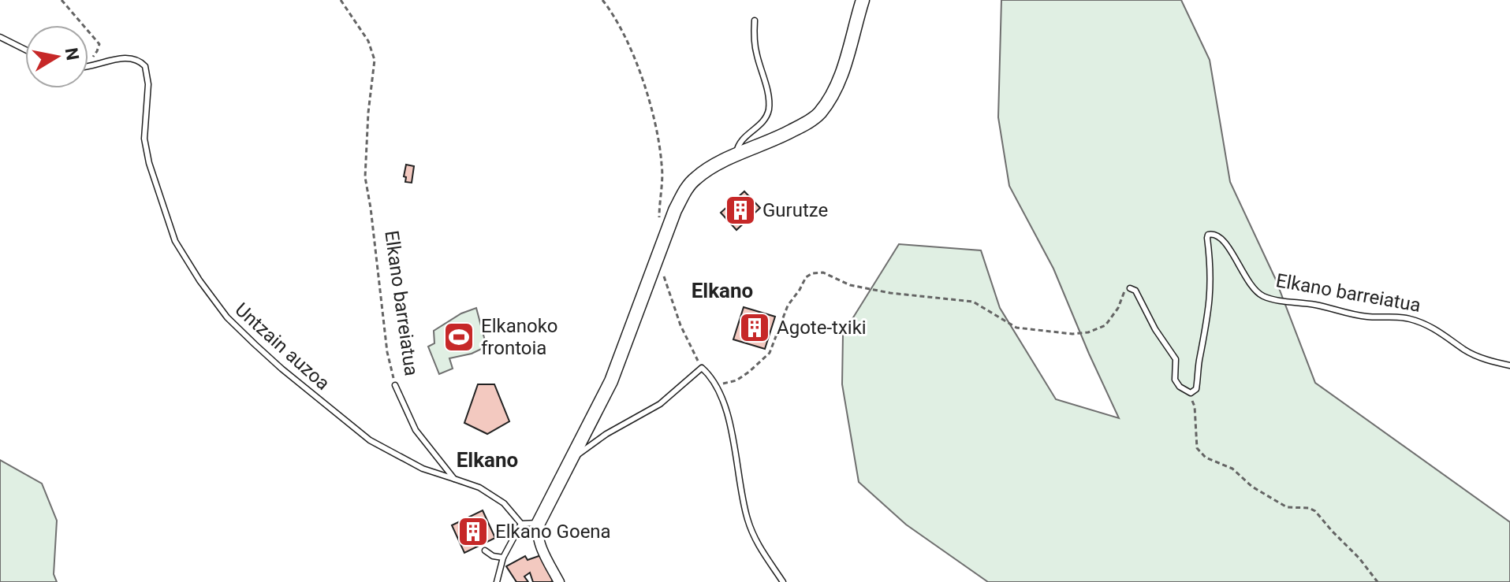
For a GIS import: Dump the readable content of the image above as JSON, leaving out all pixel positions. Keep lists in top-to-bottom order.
{
  "streets": {
    "lane": ["Elkano barreiatua", "Untzain auzoa"]
  },
  "crossings": [
    ["Elkano barreiatua", "Untzain auzoa"]
  ],
  "districts": ["Elkano", "Elkano"],
  "places": {
    "building": ["Gurutze", "Agote-txiki", "Elkano Goena"],
    "sports": ["Elkanoko frontoia"]
  },
  "north": "right"
}
